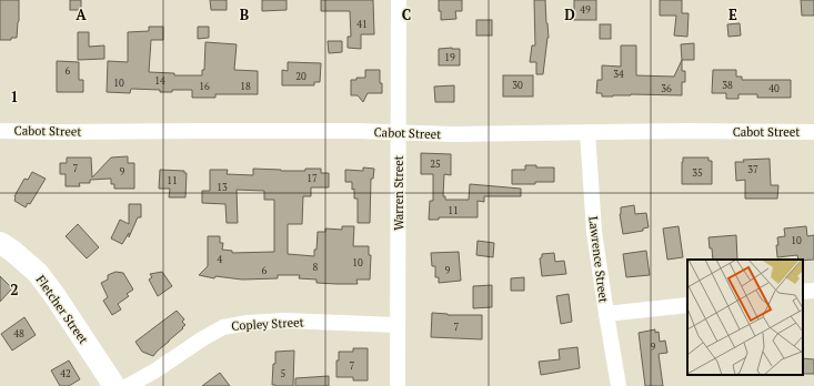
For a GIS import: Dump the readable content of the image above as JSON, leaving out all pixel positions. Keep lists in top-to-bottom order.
{
  "streets": {
    "street": [
      "Cabot Street",
      "Warren Street",
      "Lawrence Street",
      "Fletcher Street",
      "Copley Street"
    ]
  },
  "crossings": [
    ["Cabot Street", "Warren Street"],
    ["Cabot Street", "Lawrence Street"],
    ["Warren Street", "Copley Street"]
  ],
  "house_numbers": [
    "49",
    "41",
    "19",
    "6",
    "34",
    "20",
    "14",
    "10",
    "30",
    "38",
    "16",
    "18",
    "36",
    "40",
    "25",
    "7",
    "37",
    "9",
    "35",
    "17",
    "11",
    "13",
    "11",
    "10",
    "4",
    "10",
    "8",
    "6",
    "9",
    "7",
    "48",
    "9",
    "7",
    "42",
    "5"
  ],
  "grid": {
    "columns": [
      "A",
      "B",
      "C",
      "D",
      "E"
    ],
    "rows": ["1", "2"]
  }
}
